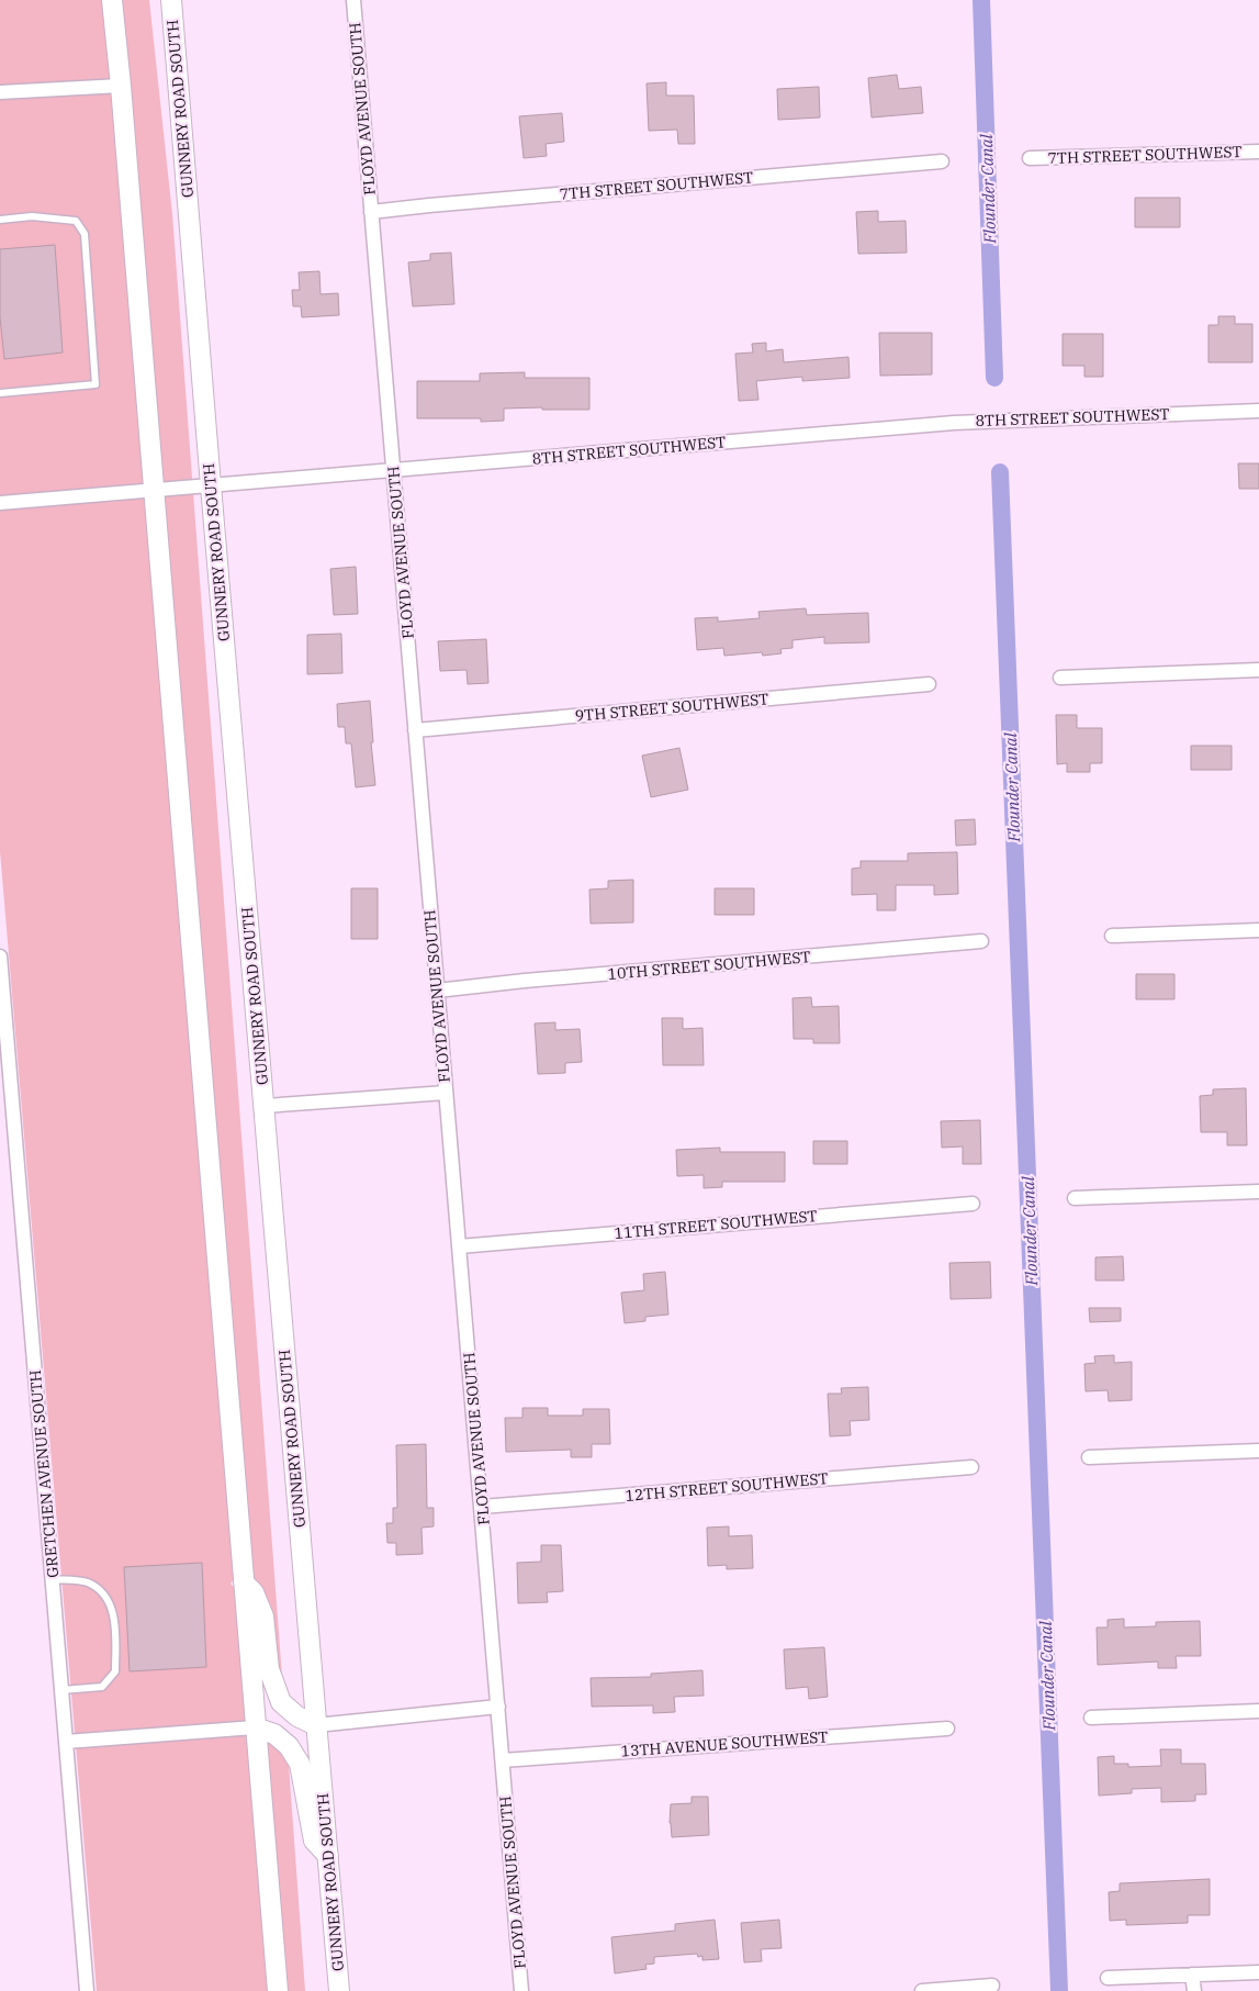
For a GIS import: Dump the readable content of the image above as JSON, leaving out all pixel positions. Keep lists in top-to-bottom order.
{
  "streets": {
    "main road": ["GUNNERY ROAD SOUTH"],
    "street": [
      "FLOYD AVENUE SOUTH",
      "7TH STREET SOUTHWEST",
      "8TH STREET SOUTHWEST",
      "9TH STREET SOUTHWEST",
      "10TH STREET SOUTHWEST",
      "11TH STREET SOUTHWEST",
      "GRETCHEN AVENUE SOUTH",
      "12TH STREET SOUTHWEST",
      "13TH AVENUE SOUTHWEST"
    ]
  },
  "crossings": [
    ["GUNNERY ROAD SOUTH", "8TH STREET SOUTHWEST"],
    ["FLOYD AVENUE SOUTH", "7TH STREET SOUTHWEST"],
    ["FLOYD AVENUE SOUTH", "8TH STREET SOUTHWEST"],
    ["FLOYD AVENUE SOUTH", "9TH STREET SOUTHWEST"],
    ["FLOYD AVENUE SOUTH", "10TH STREET SOUTHWEST"],
    ["FLOYD AVENUE SOUTH", "11TH STREET SOUTHWEST"],
    ["FLOYD AVENUE SOUTH", "12TH STREET SOUTHWEST"],
    ["FLOYD AVENUE SOUTH", "13TH AVENUE SOUTHWEST"]
  ],
  "water": ["Flounder Canal"]
}
